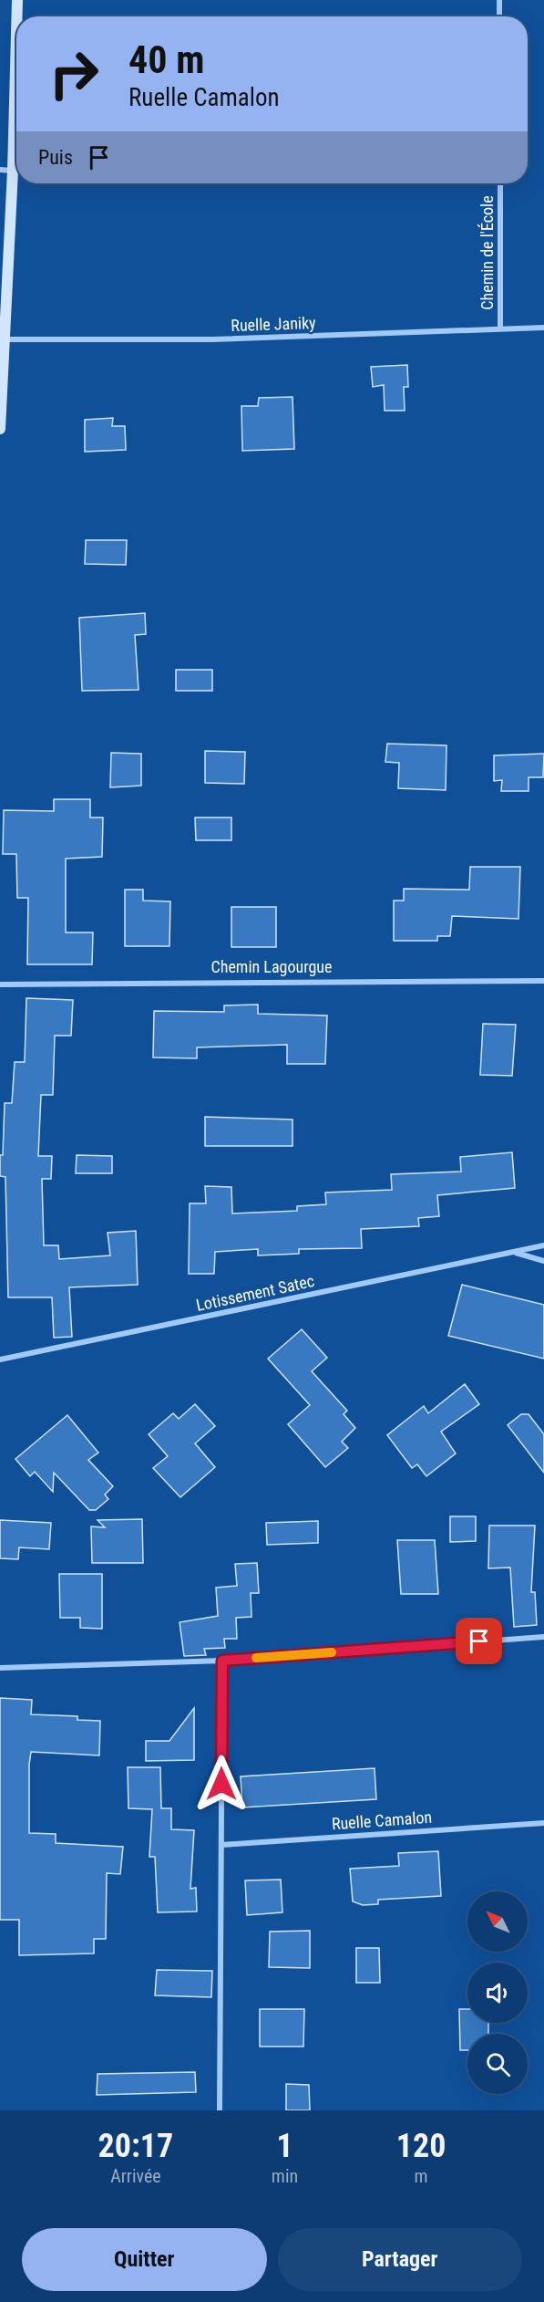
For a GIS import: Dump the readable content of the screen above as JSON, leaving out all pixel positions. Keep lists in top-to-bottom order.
{
  "streets": {
    "street": [
      "Chemin de l'École",
      "Ruelle Janiky",
      "Chemin Lagourgue",
      "Lotissement Satec",
      "Ruelle Camalon"
    ]
  },
  "crossings": [
    ["Chemin de l'École", "Ruelle Janiky"]
  ],
  "north": "top left",
  "page": {
    "turn": ["40 m", "Ruelle Camalon"],
    "then": "Puis",
    "eta": [
      "20:17",
      "Arrivée",
      "1",
      "min",
      "120",
      "m"
    ],
    "buttons": ["Quitter", "Partager"]
  }
}
